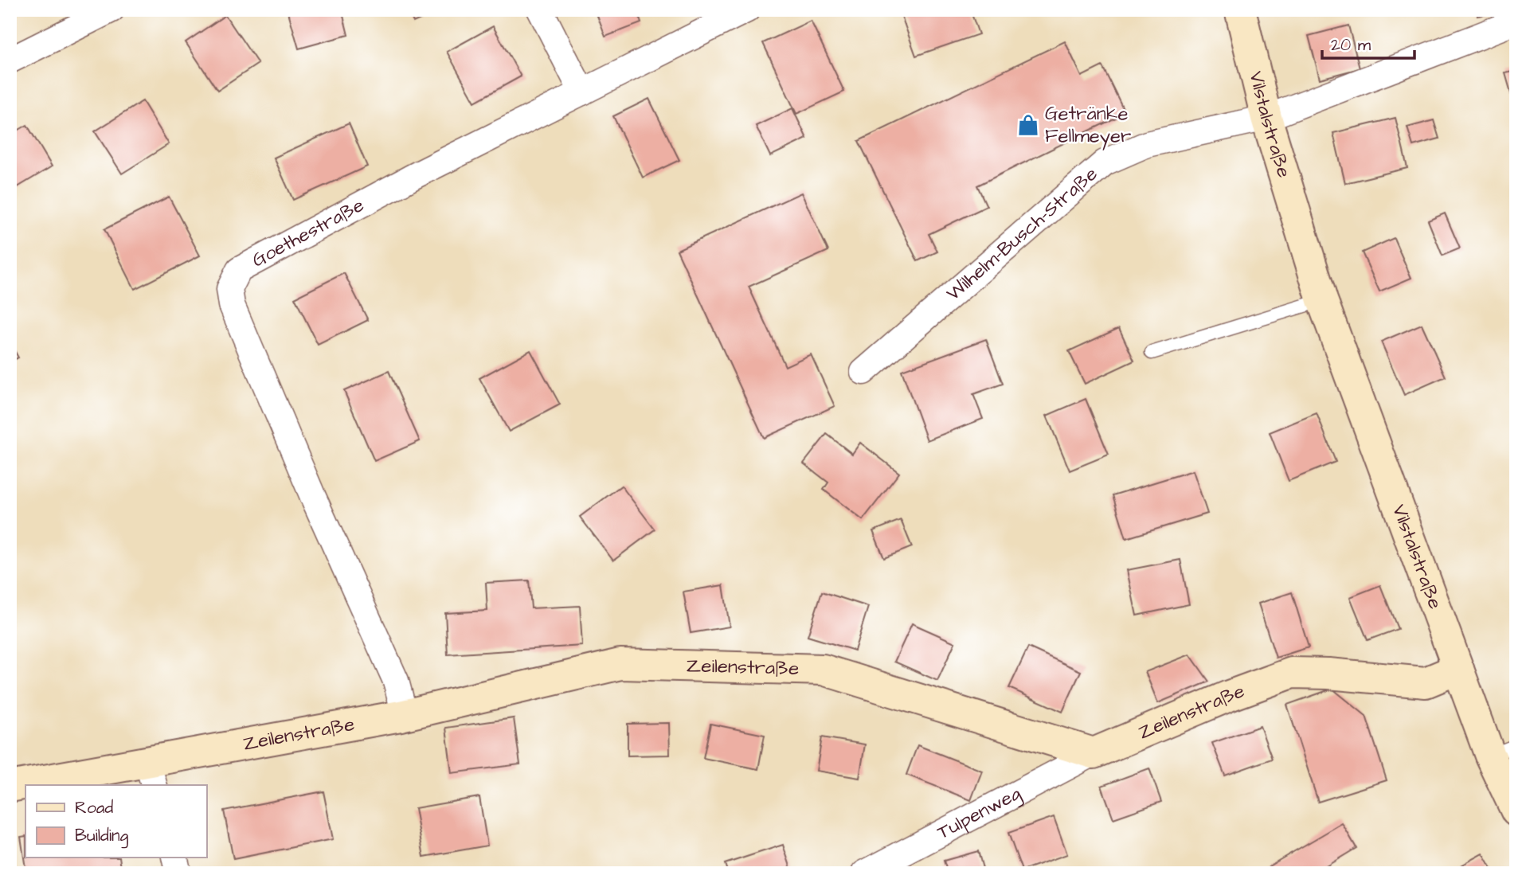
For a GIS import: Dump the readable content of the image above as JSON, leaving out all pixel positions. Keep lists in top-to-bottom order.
{
  "streets": {
    "street": [
      "Vilstalstraße",
      "Goethestraße",
      "Wilhelm-Busch-Straße",
      "Zeilenstraße",
      "Tulpenweg"
    ]
  },
  "crossings": [
    ["Vilstalstraße", "Wilhelm-Busch-Straße"],
    ["Vilstalstraße", "Zeilenstraße"],
    ["Goethestraße", "Zeilenstraße"],
    ["Zeilenstraße", "Tulpenweg"]
  ],
  "places": {
    "shop": ["Getränke Fellmeyer"]
  },
  "legend": ["Road", "Building"],
  "scale_bar": "20 m"
}
